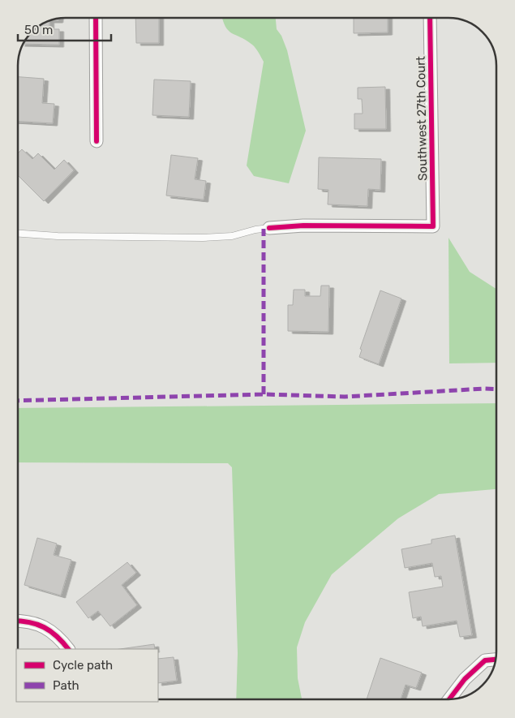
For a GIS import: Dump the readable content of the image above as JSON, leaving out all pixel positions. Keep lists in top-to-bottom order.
{
  "streets": {
    "street": ["Southwest 27th Court"]
  },
  "legend": ["Cycle path", "Path"],
  "scale_bar": "50 m"
}
